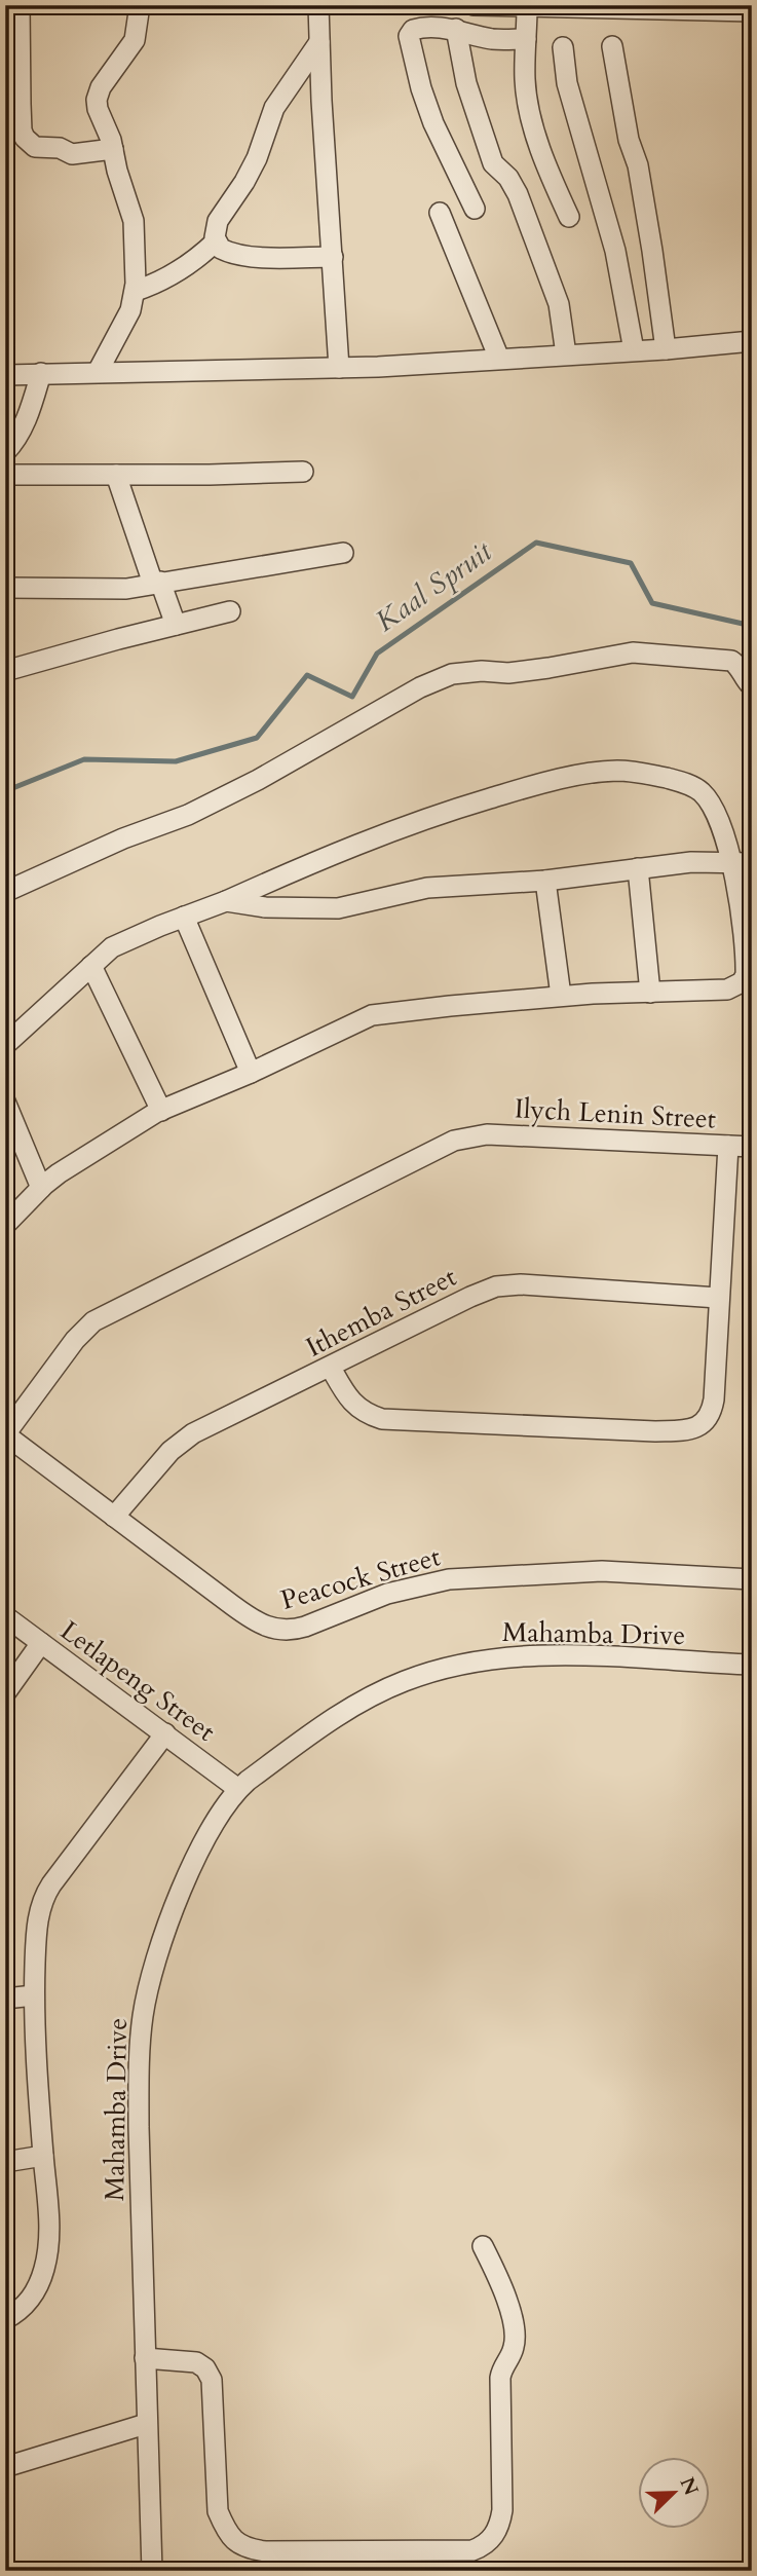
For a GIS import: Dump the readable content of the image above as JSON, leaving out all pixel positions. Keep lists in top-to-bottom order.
{
  "streets": {
    "street": [
      "Ilych Lenin Street",
      "Ithemba Street",
      "Peacock Street",
      "Mahamba Drive",
      "Letlapeng Street"
    ]
  },
  "crossings": [
    ["Ilych Lenin Street", "Ithemba Street"],
    ["Ilych Lenin Street", "Peacock Street"],
    ["Ithemba Street", "Peacock Street"],
    ["Mahamba Drive", "Letlapeng Street"]
  ],
  "water": ["Kaal Spruit"],
  "north": "top right"
}
